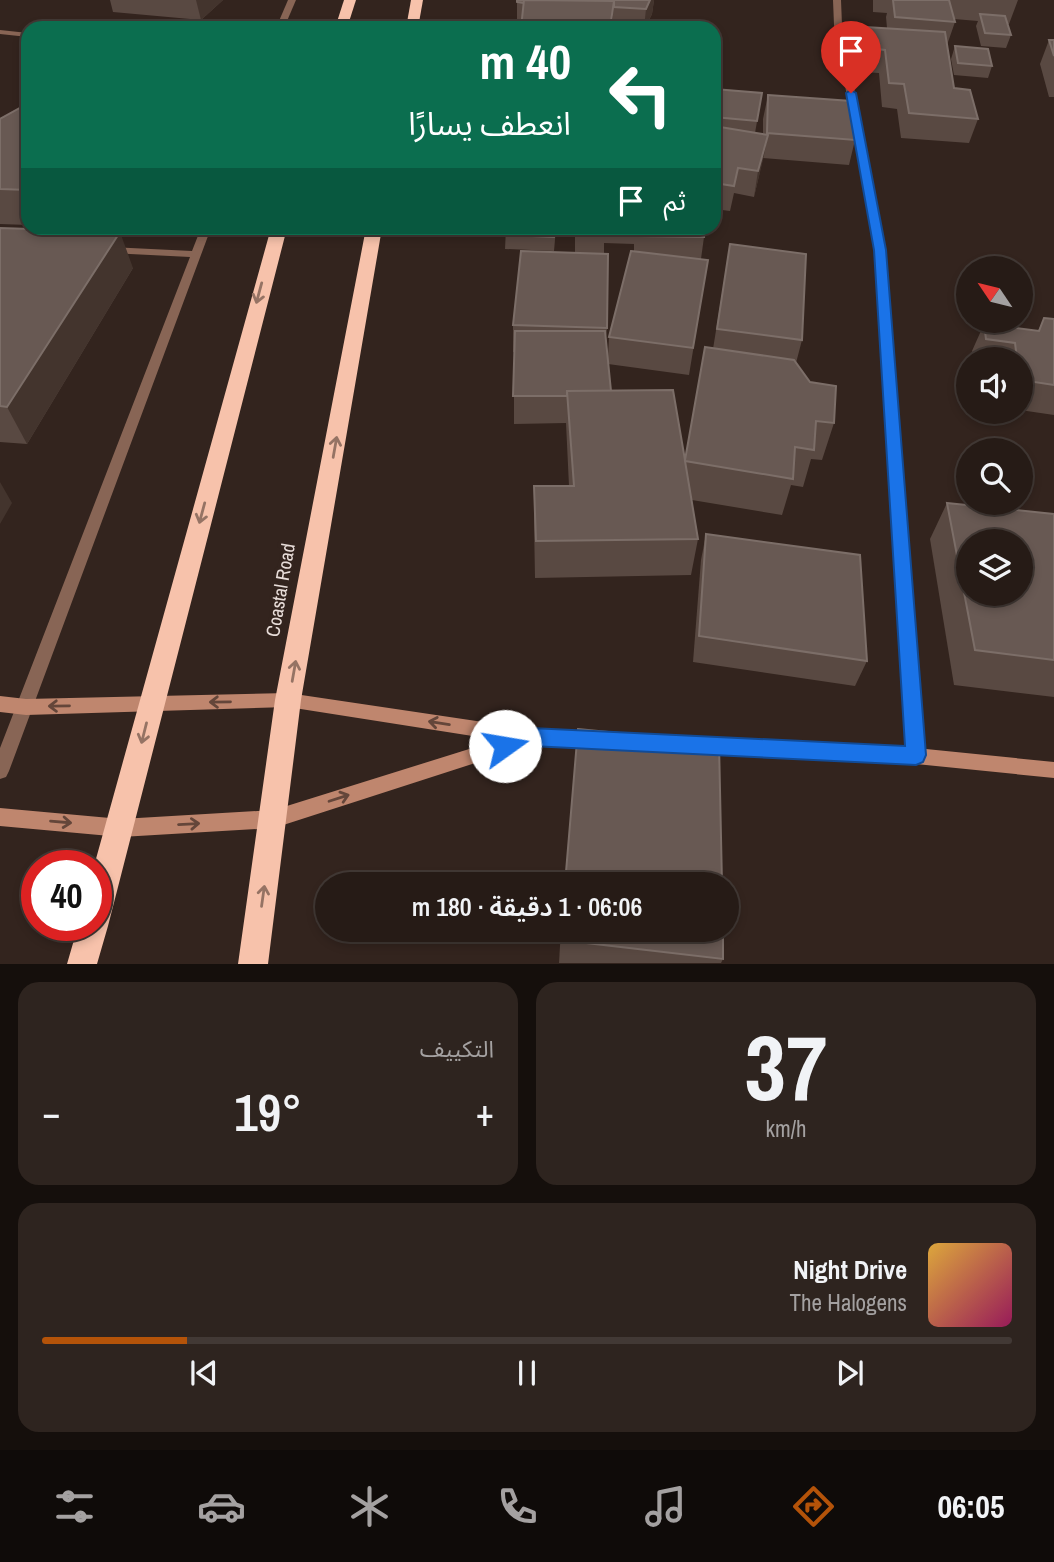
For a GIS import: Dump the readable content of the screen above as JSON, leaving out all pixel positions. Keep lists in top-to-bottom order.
{
  "streets": {
    "highway": ["Coastal Road"]
  },
  "north": "top left",
  "page": {
    "turn": ["40 m", "انعطف يسارًا"],
    "then": "ثم",
    "limit": "40",
    "trip": "06:06 · 1 دقيقة · 180 m",
    "tile": [
      ["37", "km/h"],
      "التكييف"
    ],
    "heat": ["−", "19°", "+"],
    "song": ["Night Drive", "The Halogens"],
    "tabs": "06:05"
  }
}
